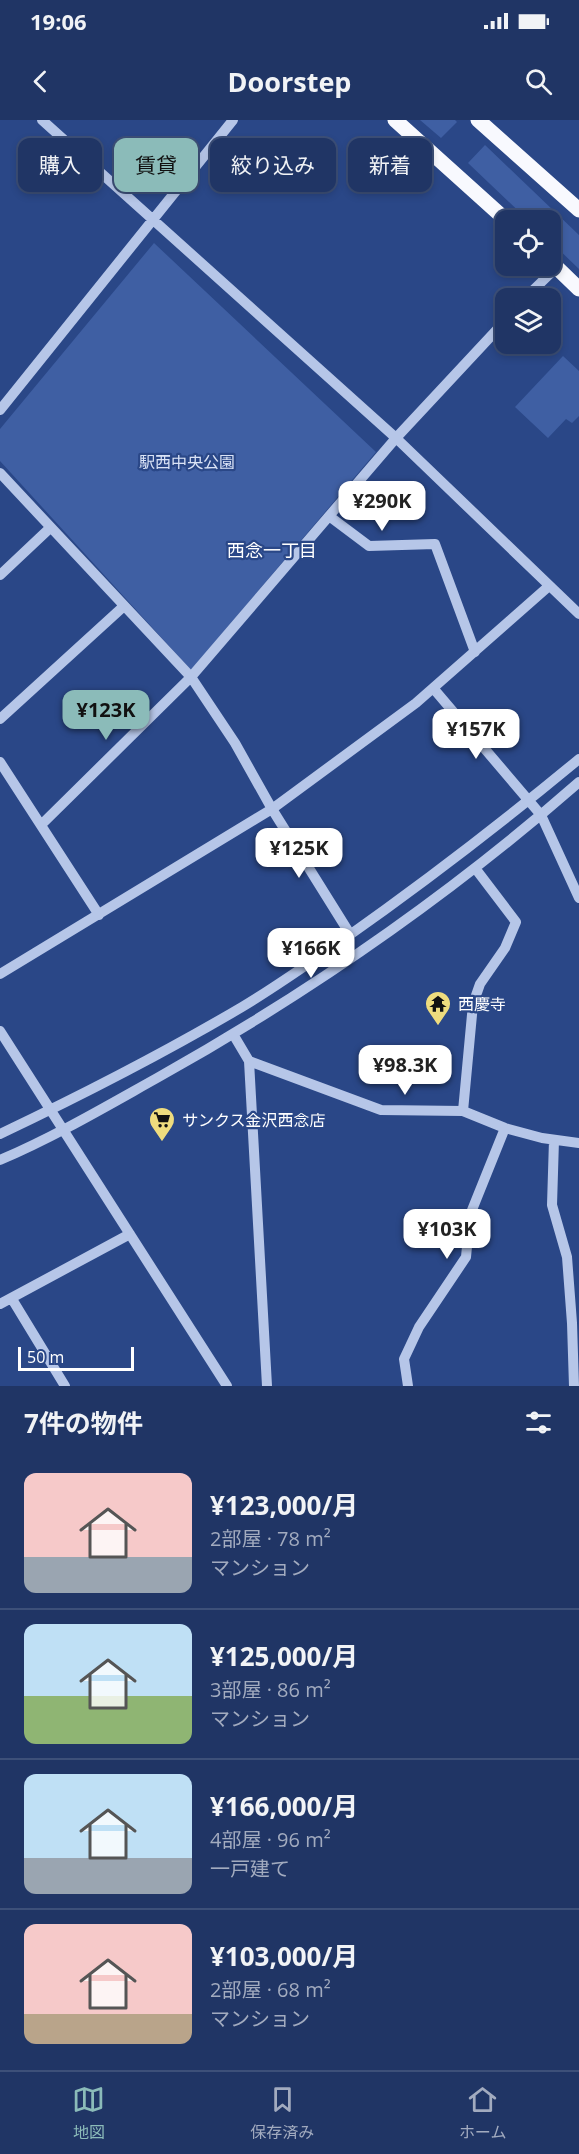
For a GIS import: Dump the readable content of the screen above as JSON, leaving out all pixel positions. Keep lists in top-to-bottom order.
{
  "districts": ["西念一丁目"],
  "parks": ["駅西中央公園"],
  "places": {
    "temple": ["西慶寺"],
    "supermarket": ["サンクス金沢西念店"]
  },
  "scale_bar": "50 m",
  "page": {
    "status": "19:06",
    "header": "Doorstep",
    "chip": [
      "購入",
      "賃貸",
      "絞り込み",
      "新着"
    ],
    "price": [
      "¥290K",
      "¥123K",
      "¥157K",
      "¥125K",
      "¥166K",
      "¥98.3K",
      "¥103K"
    ],
    "scale": "50 m",
    "heading": "7件の物件",
    "list": [
      {
        "name": "¥123,000/月",
        "note": "2部屋 · 78 m² · マンション"
      },
      {
        "name": "¥125,000/月",
        "note": "3部屋 · 86 m² · マンション"
      },
      {
        "name": "¥166,000/月",
        "note": "4部屋 · 96 m² · 一戸建て"
      },
      {
        "name": "¥103,000/月",
        "note": "2部屋 · 68 m² · マンション"
      }
    ],
    "tabs": ["地図", "保存済み", "ホーム"]
  }
}
